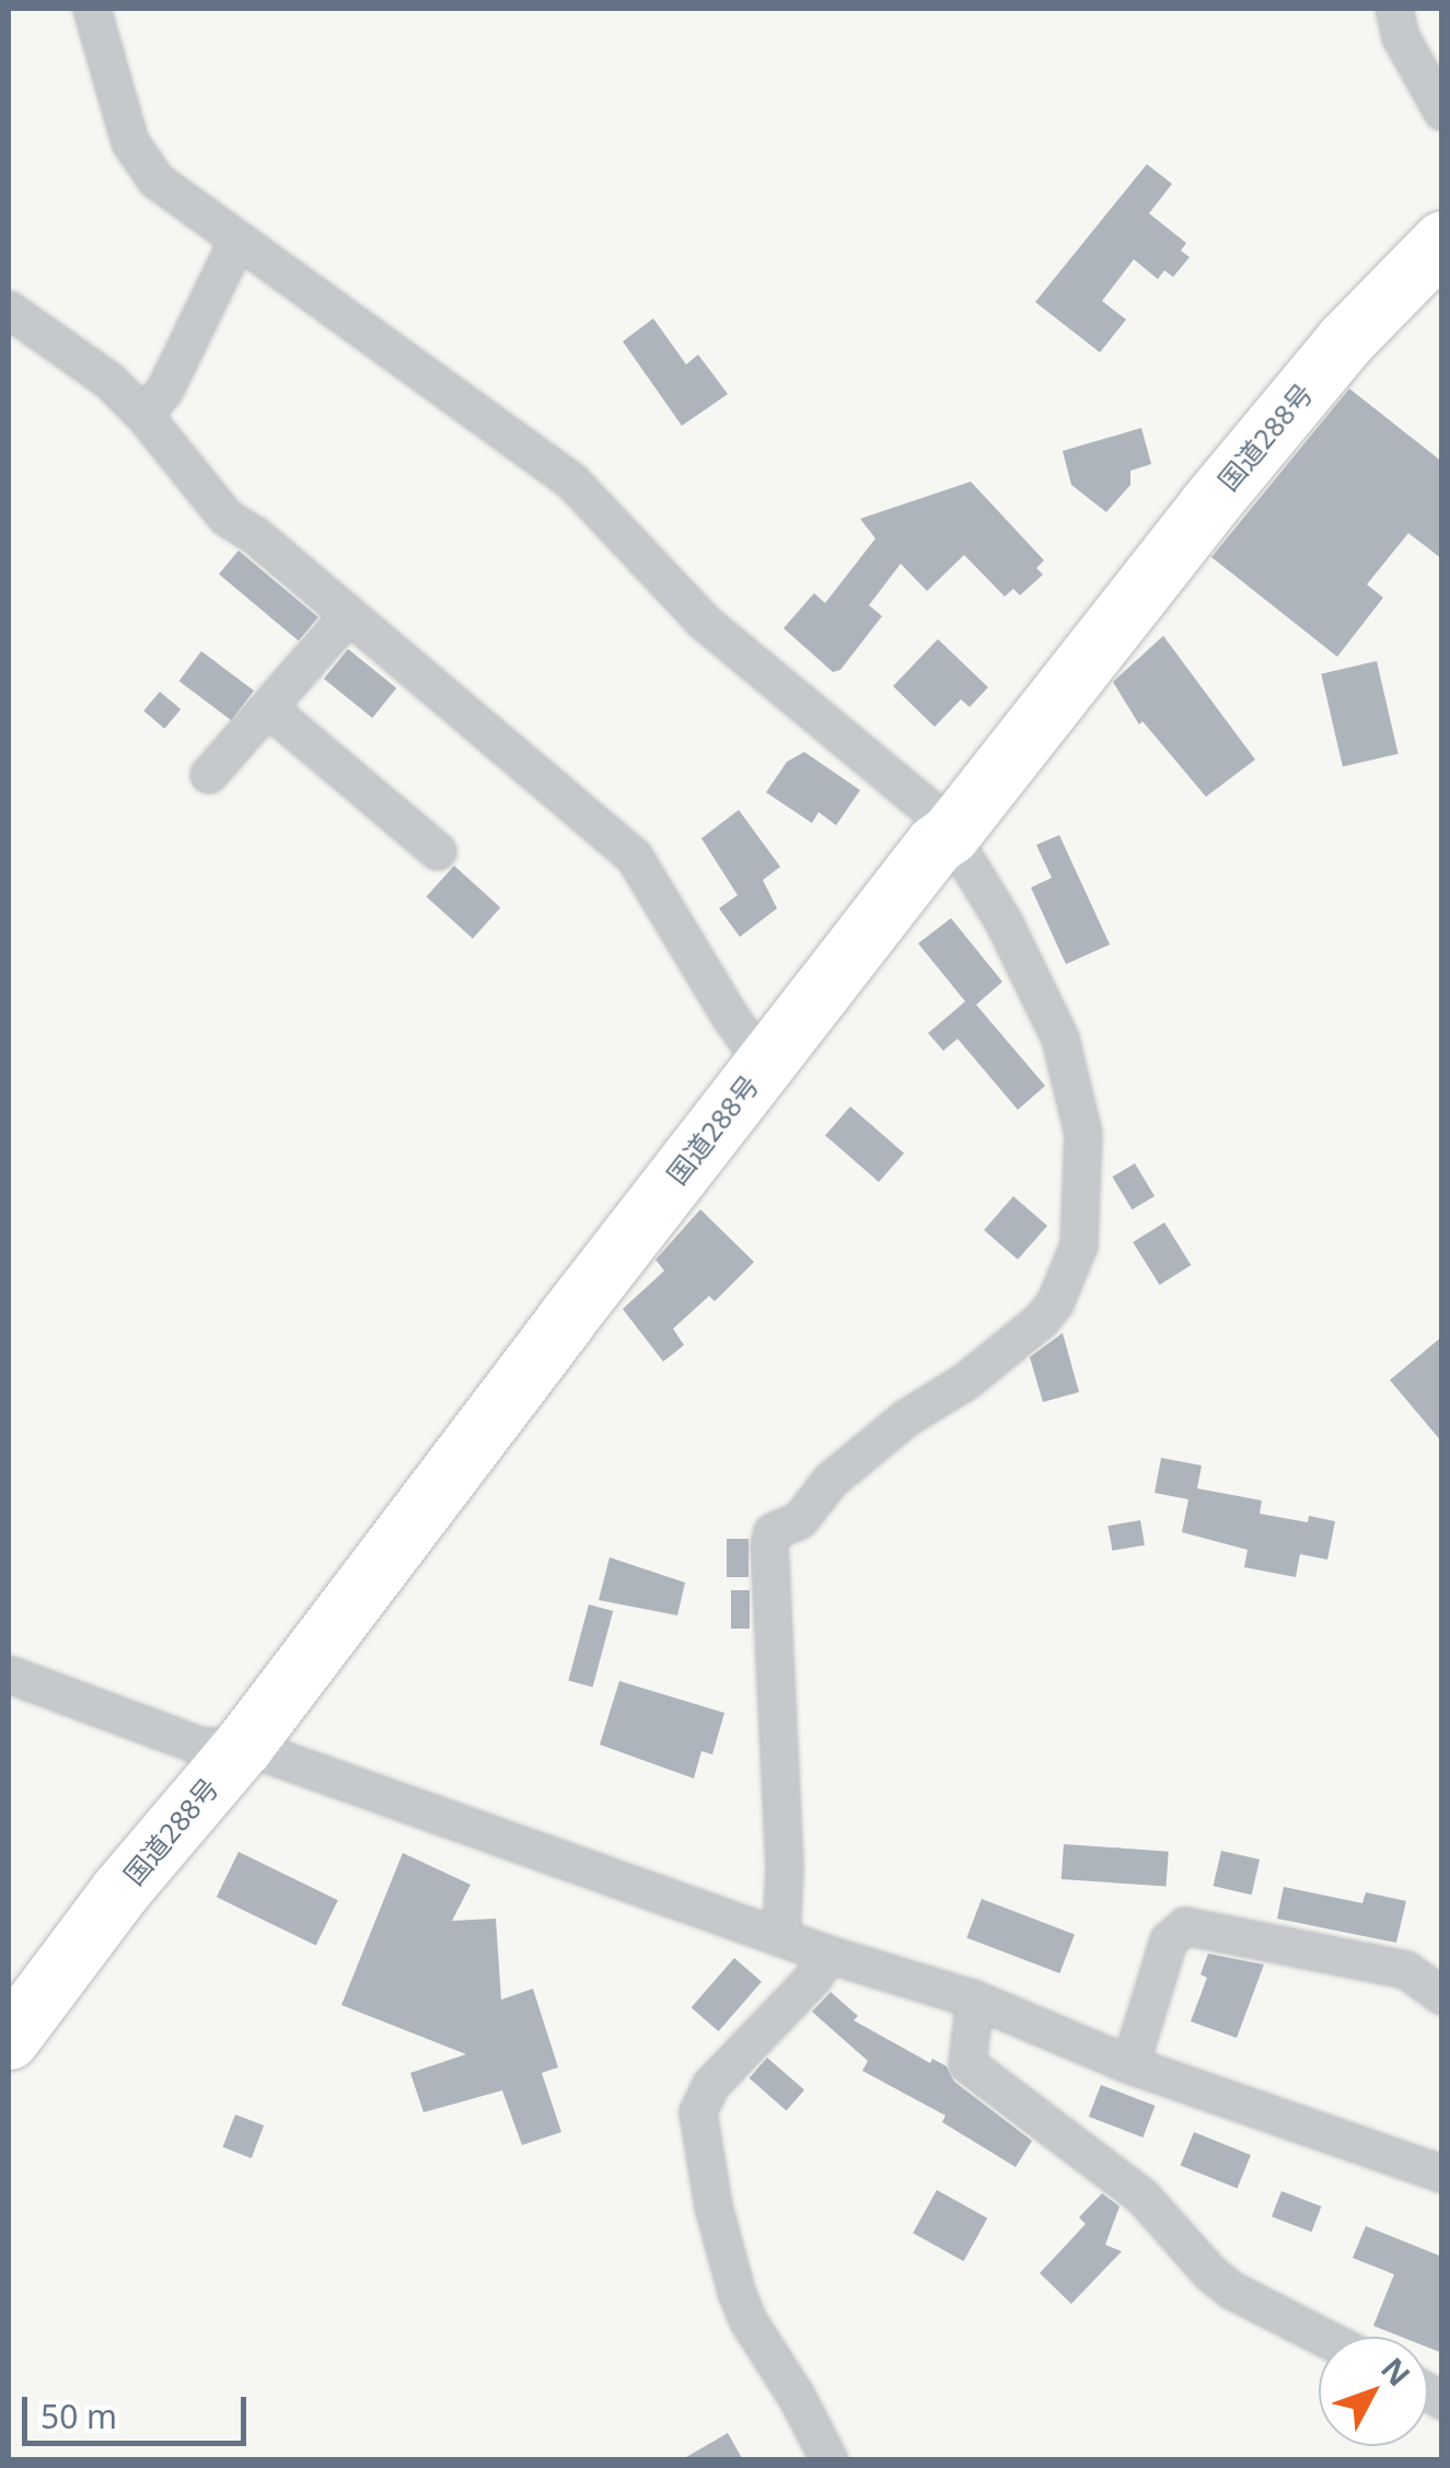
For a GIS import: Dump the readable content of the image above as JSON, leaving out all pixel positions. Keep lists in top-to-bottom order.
{
  "streets": {
    "highway": ["国道288号"]
  },
  "scale_bar": "50 m",
  "north": "top right"
}
